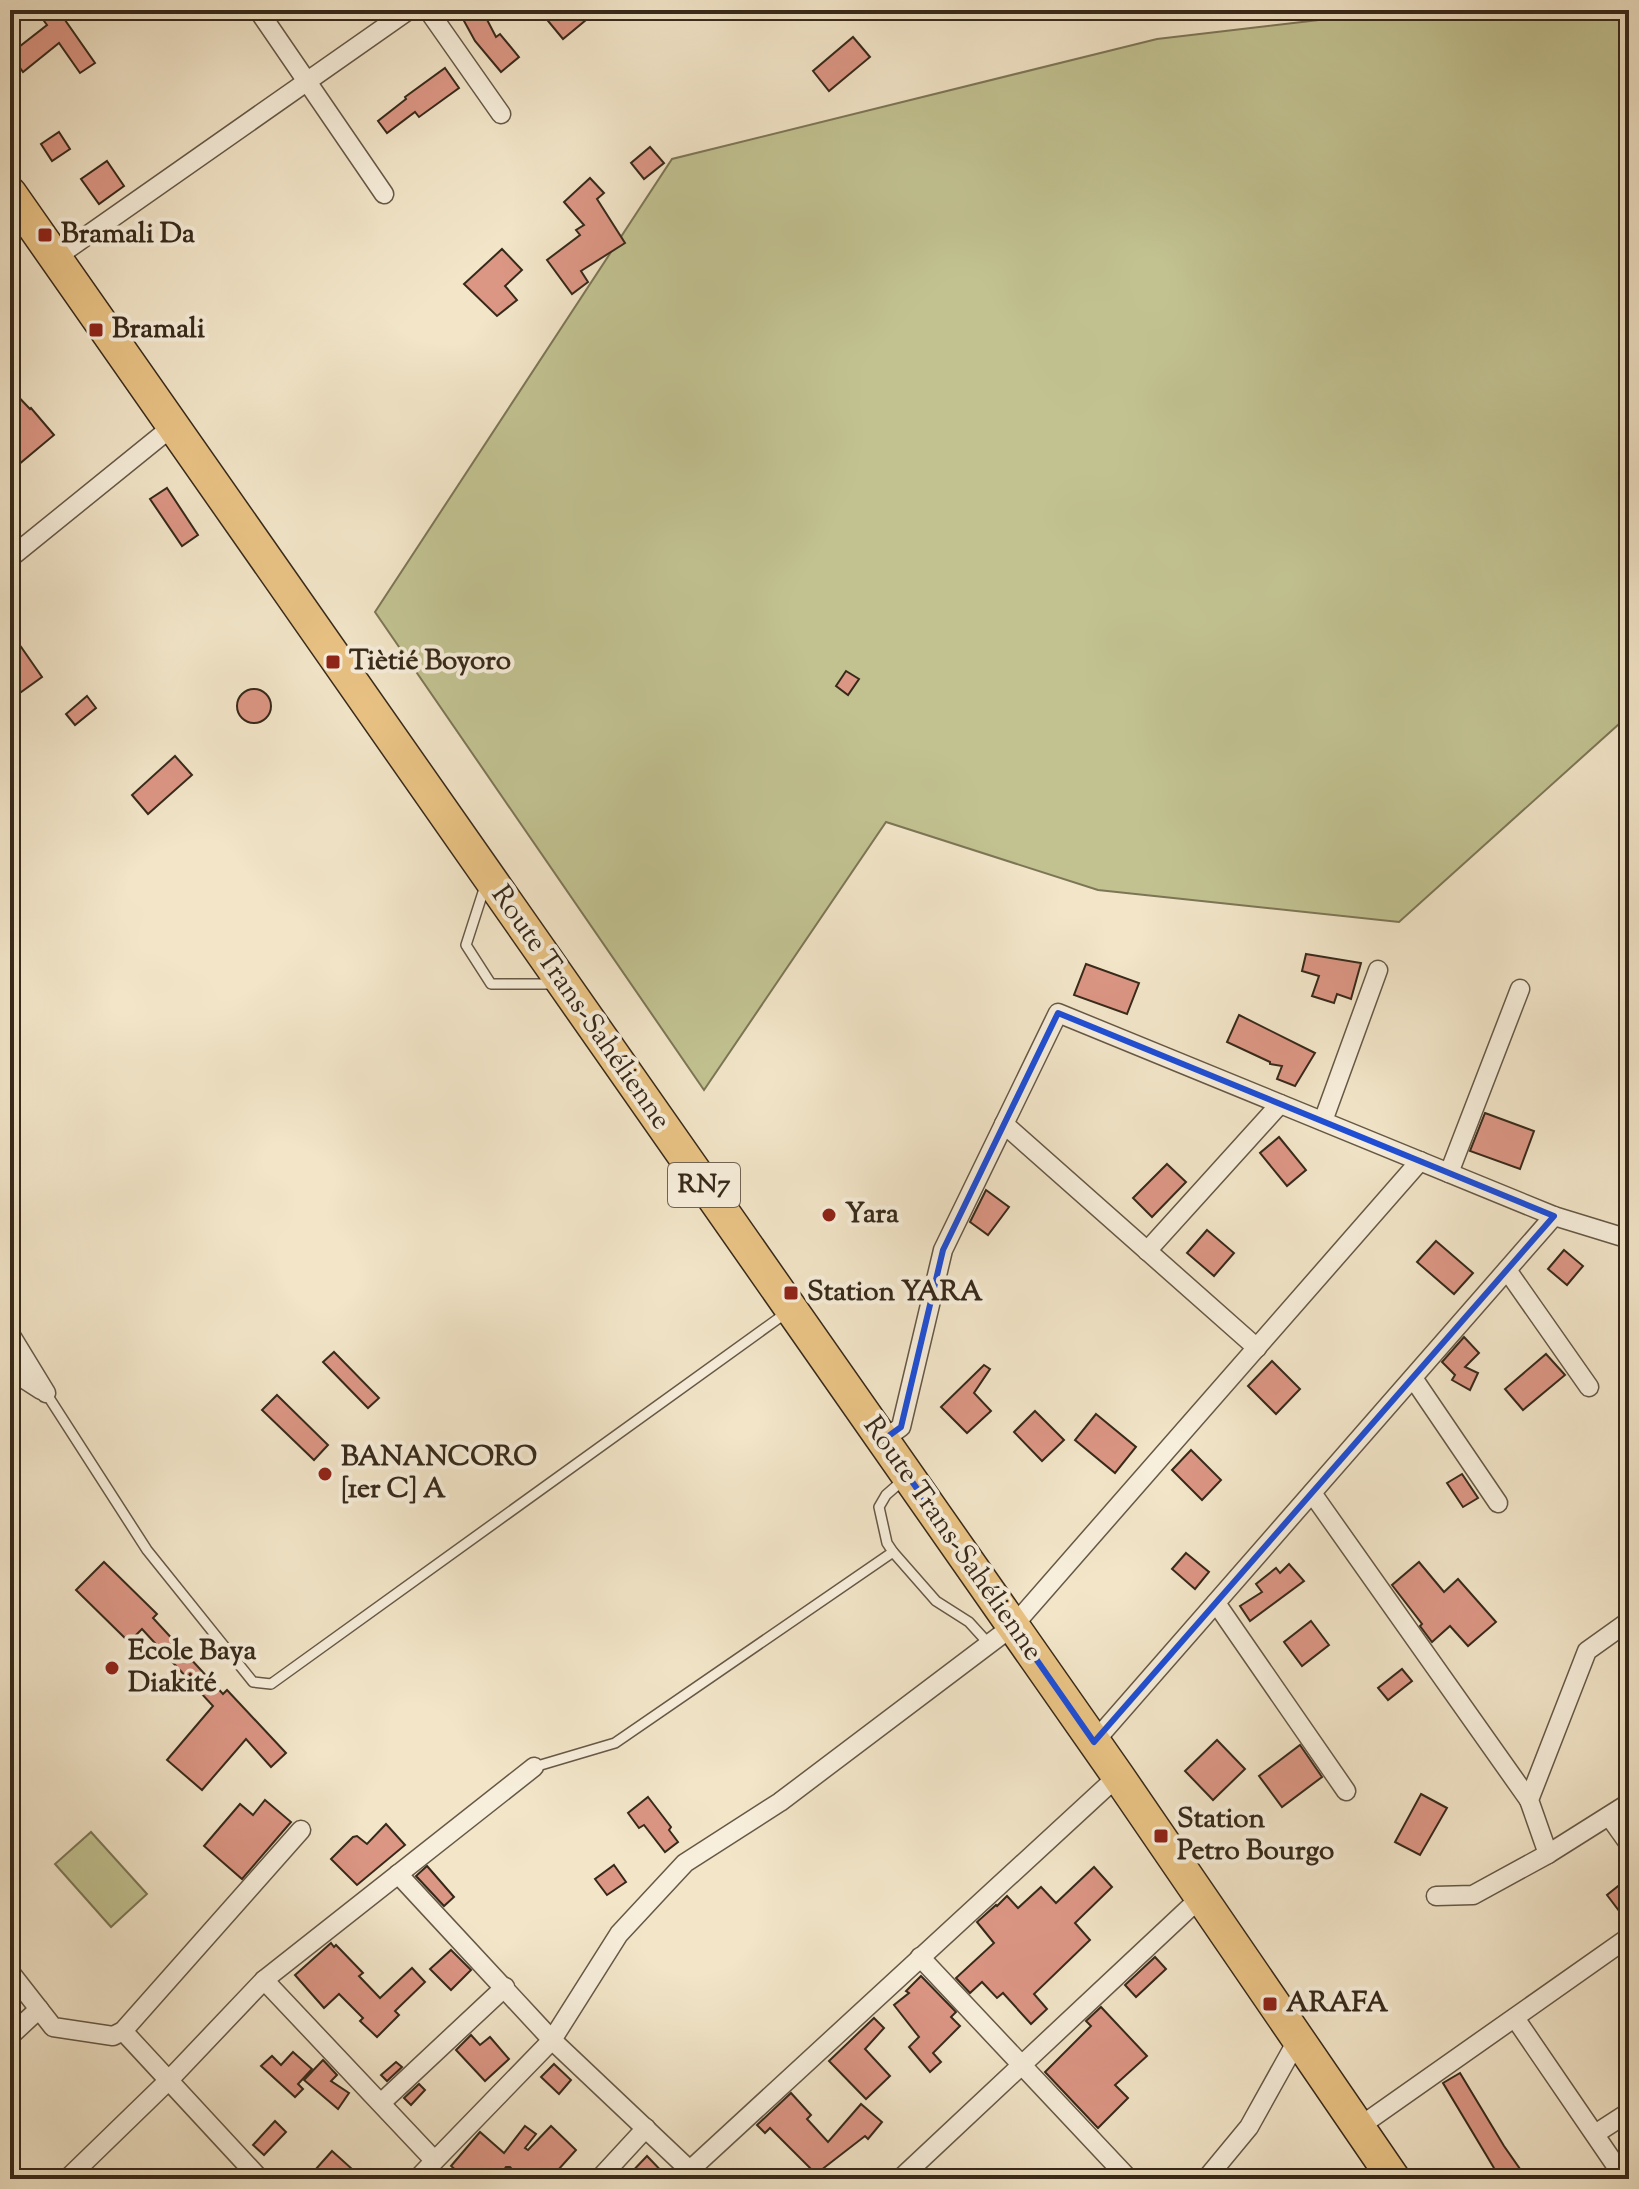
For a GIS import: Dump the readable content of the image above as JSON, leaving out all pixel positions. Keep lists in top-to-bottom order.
{
  "streets": {
    "highway": ["Route Trans-Sahélienne", "RN7"]
  },
  "places": {
    "transit": [
      "Bramali Da",
      "Bramali",
      "Tiètié Boyoro",
      "Station YARA",
      "Station Petro Bourgo",
      "ARAFA"
    ],
    "other": ["Yara", "BANANCORO [1er C] A", "Ecole Baya Diakité"]
  }
}
